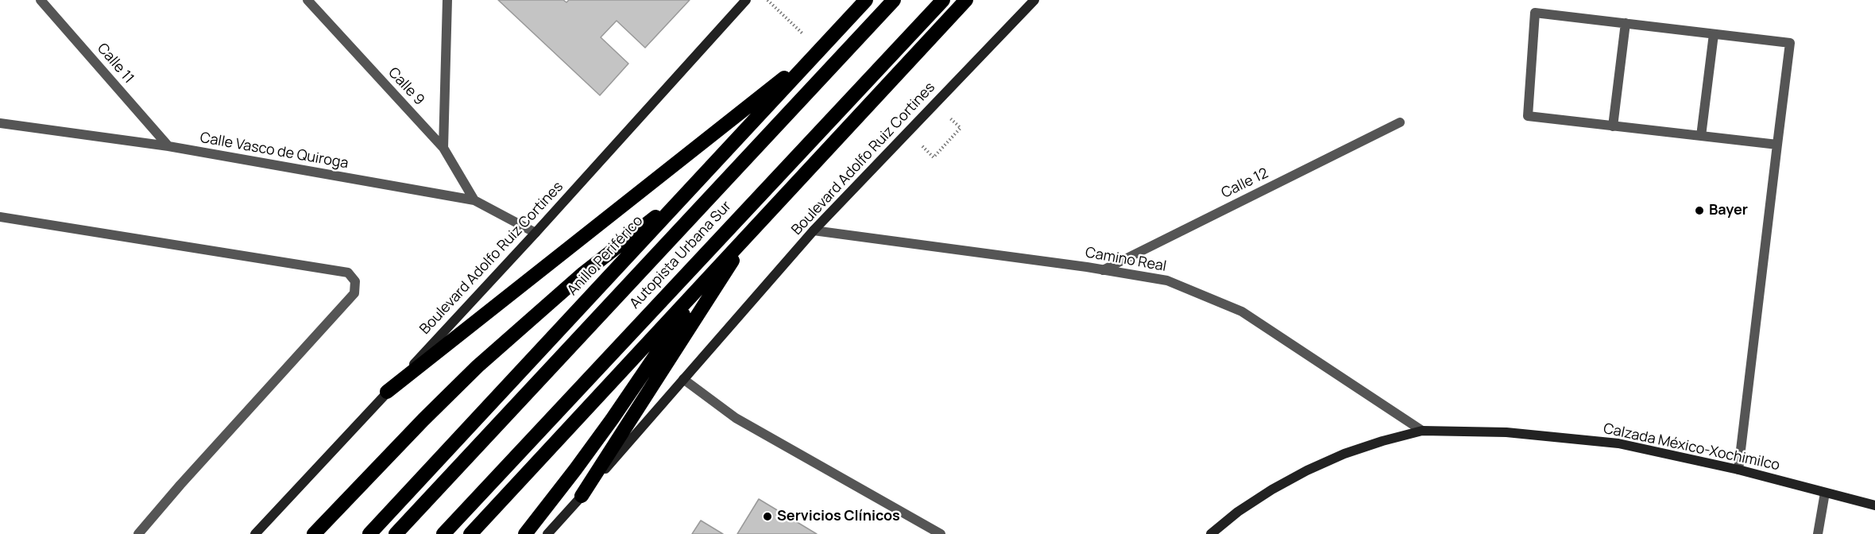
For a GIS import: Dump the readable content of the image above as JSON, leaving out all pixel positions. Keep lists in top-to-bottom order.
{
  "streets": {
    "highway": ["Autopista Urbana Sur", "Anillo Periférico"],
    "main road": ["Boulevard Adolfo Ruiz Cortines", "Calzada México-Xochimilco"],
    "street": [
      "Calle 11",
      "Calle 9",
      "Calle Vasco de Quiroga",
      "Calle 12",
      "Camino Real"
    ]
  },
  "crossings": [
    ["Calle 11", "Calle Vasco de Quiroga"],
    ["Calle 9", "Calle Vasco de Quiroga"],
    ["Calle Vasco de Quiroga", "Boulevard Adolfo Ruiz Cortines"],
    ["Boulevard Adolfo Ruiz Cortines", "Camino Real"],
    ["Calle 12", "Camino Real"],
    ["Camino Real", "Calzada México-Xochimilco"]
  ],
  "places": ["Bayer", "Servicios Clínicos"]
}
